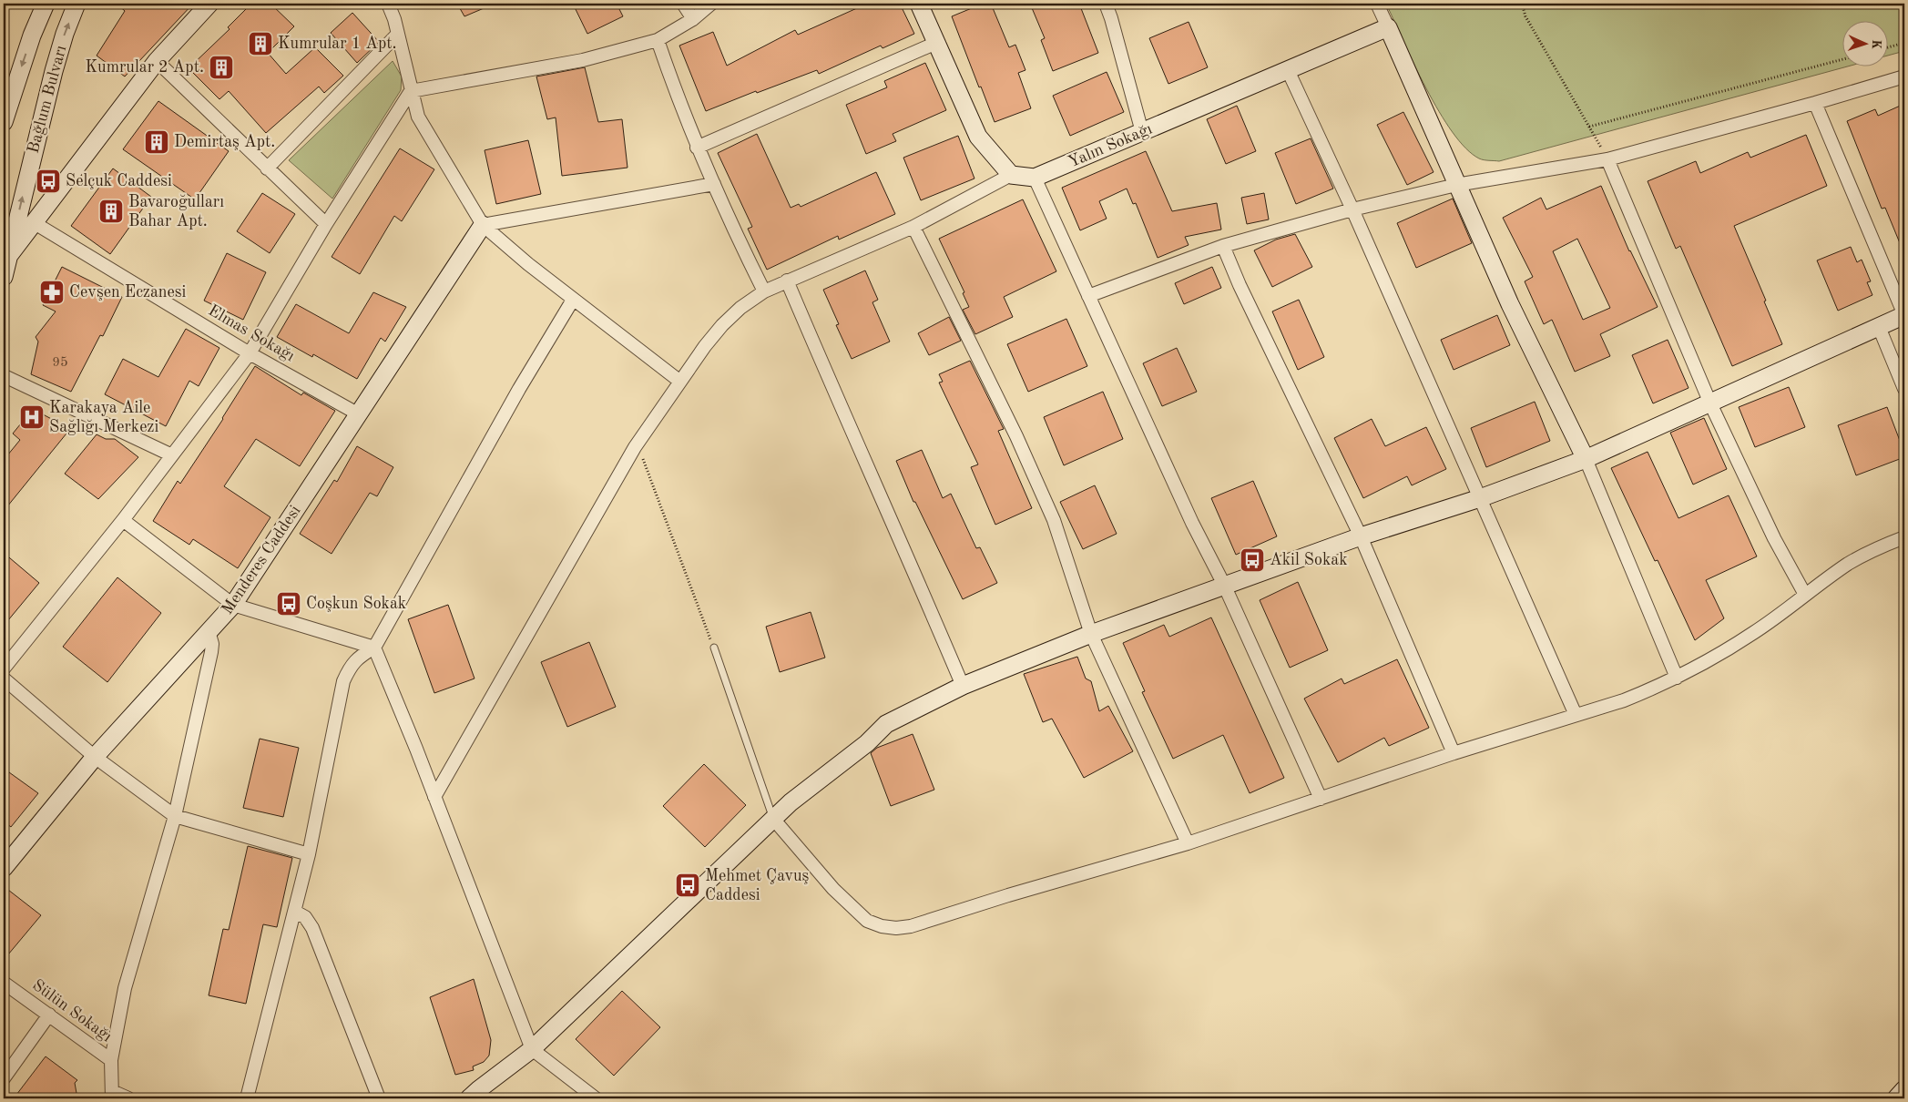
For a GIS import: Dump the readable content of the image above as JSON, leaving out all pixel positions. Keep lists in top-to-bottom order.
{
  "streets": {
    "street": [
      "Bağlum Bulvarı",
      "Yalın Sokağı",
      "Elmas Sokağı",
      "Menderes Caddesi",
      "Sülün Sokağı"
    ]
  },
  "crossings": [
    ["Elmas Sokağı", "Menderes Caddesi"]
  ],
  "places": {
    "building": [
      "Kumrular 1 Apt.",
      "Kumrular 2 Apt.",
      "Demirtaş Apt.",
      "Bavaroğulları Bahar Apt."
    ],
    "bus stop": [
      "Selçuk Caddesi",
      "Akil Sokak",
      "Coşkun Sokak",
      "Mehmet Çavuş Caddesi"
    ],
    "pharmacy": ["Cevşen Eczanesi"],
    "hospital": ["Karakaya Aile Sağlığı Merkezi"]
  },
  "house_numbers": ["95"],
  "north": "right"
}
